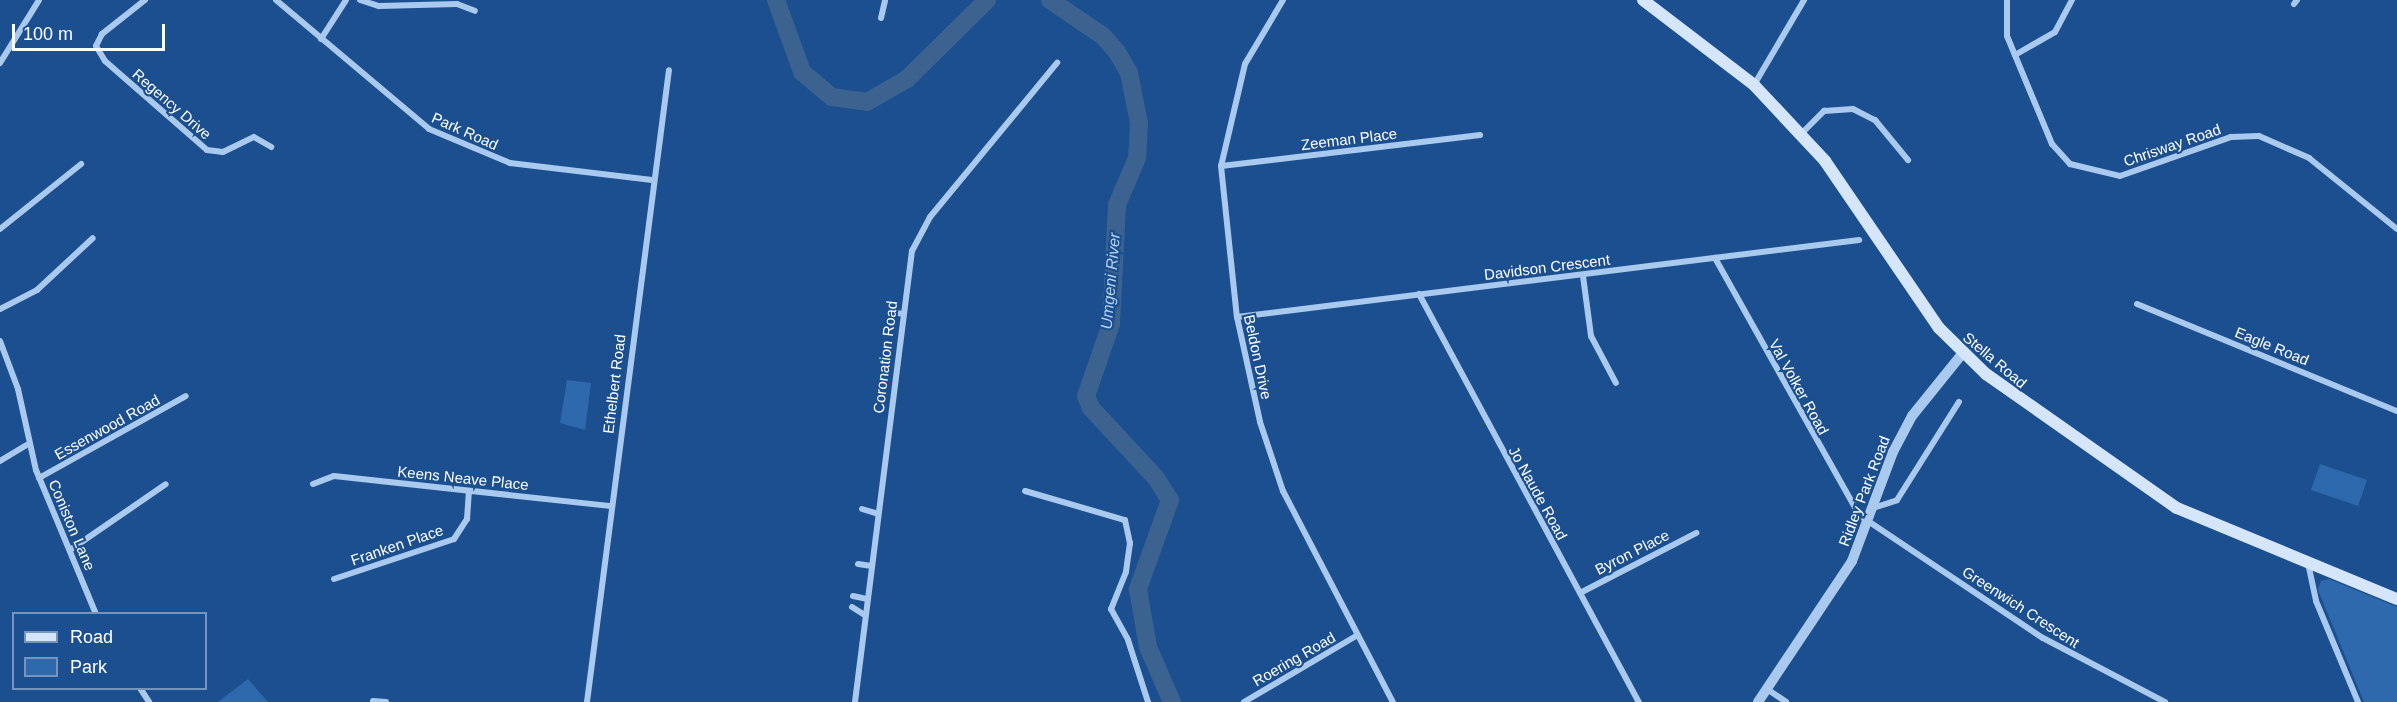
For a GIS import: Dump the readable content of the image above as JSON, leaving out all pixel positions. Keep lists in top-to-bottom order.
{
  "streets": {
    "main road": ["Stella Road"],
    "street": [
      "Regency Drive",
      "Park Road",
      "Zeeman Place",
      "Chrisway Road",
      "Davidson Crescent",
      "Eagle Road",
      "Coronation Road",
      "Beldon Drive",
      "Ethelbert Road",
      "Val Volker Road",
      "Essenwood Road",
      "Keens Neave Place",
      "Ridley Park Road",
      "Jo Naude Road",
      "Coniston Lane",
      "Franken Place",
      "Byron Place",
      "Greenwich Crescent",
      "Roering Road"
    ]
  },
  "crossings": [
    ["Park Road", "Ethelbert Road"],
    ["Zeeman Place", "Beldon Drive"],
    ["Davidson Crescent", "Beldon Drive"],
    ["Davidson Crescent", "Val Volker Road"],
    ["Davidson Crescent", "Jo Naude Road"],
    ["Beldon Drive", "Roering Road"],
    ["Stella Road", "Ridley Park Road"],
    ["Ethelbert Road", "Keens Neave Place"],
    ["Val Volker Road", "Ridley Park Road"],
    ["Val Volker Road", "Greenwich Crescent"],
    ["Essenwood Road", "Coniston Lane"],
    ["Keens Neave Place", "Franken Place"],
    ["Ridley Park Road", "Greenwich Crescent"],
    ["Jo Naude Road", "Byron Place"]
  ],
  "water": ["Umgeni River"],
  "legend": ["Road", "Park"],
  "scale_bar": "100 m"
}
